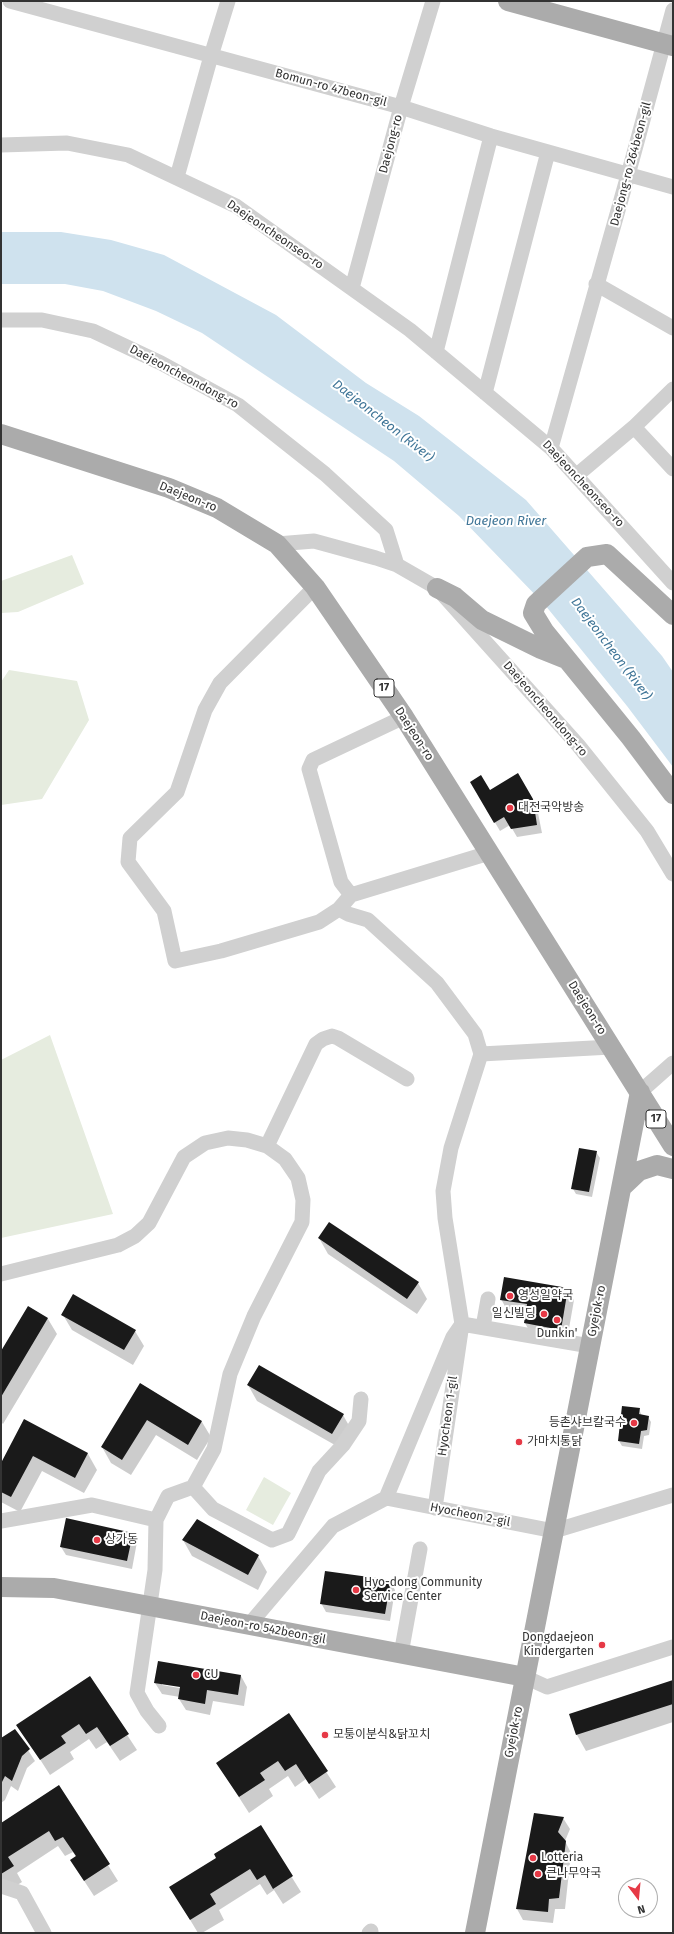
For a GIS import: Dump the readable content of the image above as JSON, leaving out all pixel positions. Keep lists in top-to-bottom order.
{
  "streets": {
    "main road": [
      "Daejeon-ro",
      "17",
      "Gyejok-ro",
      "Daejeon-ro 542beon-gil"
    ],
    "street": [
      "Bomun-ro 47beon-gil",
      "Daejong-ro",
      "Daejong-ro 264beon-gil",
      "Daejeoncheonseo-ro",
      "Daejeoncheondong-ro",
      "Hyocheon 1-gil",
      "Hyocheon 2-gil"
    ]
  },
  "crossings": [
    ["Bomun-ro 47beon-gil", "Daejong-ro"],
    ["Bomun-ro 47beon-gil", "Daejong-ro 264beon-gil"],
    ["Daejong-ro", "Daejeoncheonseo-ro"],
    ["Daejong-ro 264beon-gil", "Daejeoncheonseo-ro"],
    ["Daejeoncheondong-ro", "Daejeon-ro"],
    ["Daejeon-ro", "Gyejok-ro"],
    ["Gyejok-ro", "Hyocheon 2-gil"],
    ["Gyejok-ro", "Daejeon-ro 542beon-gil"],
    ["Hyocheon 1-gil", "Hyocheon 2-gil"]
  ],
  "water": ["Daejeoncheon (River)", "Daejeon River"],
  "places": [
    "대전국악방송",
    "영성일약국",
    "일신빌딩",
    "Dunkin'",
    "등촌샤브칼국수",
    "가마치통닭",
    "상가동",
    "Hyo-dong Community Service Center",
    "Dongdaejeon Kindergarten",
    "CU",
    "모퉁이분식&닭꼬치",
    "Lotteria",
    "큰나무약국"
  ],
  "north": "bottom"
}
